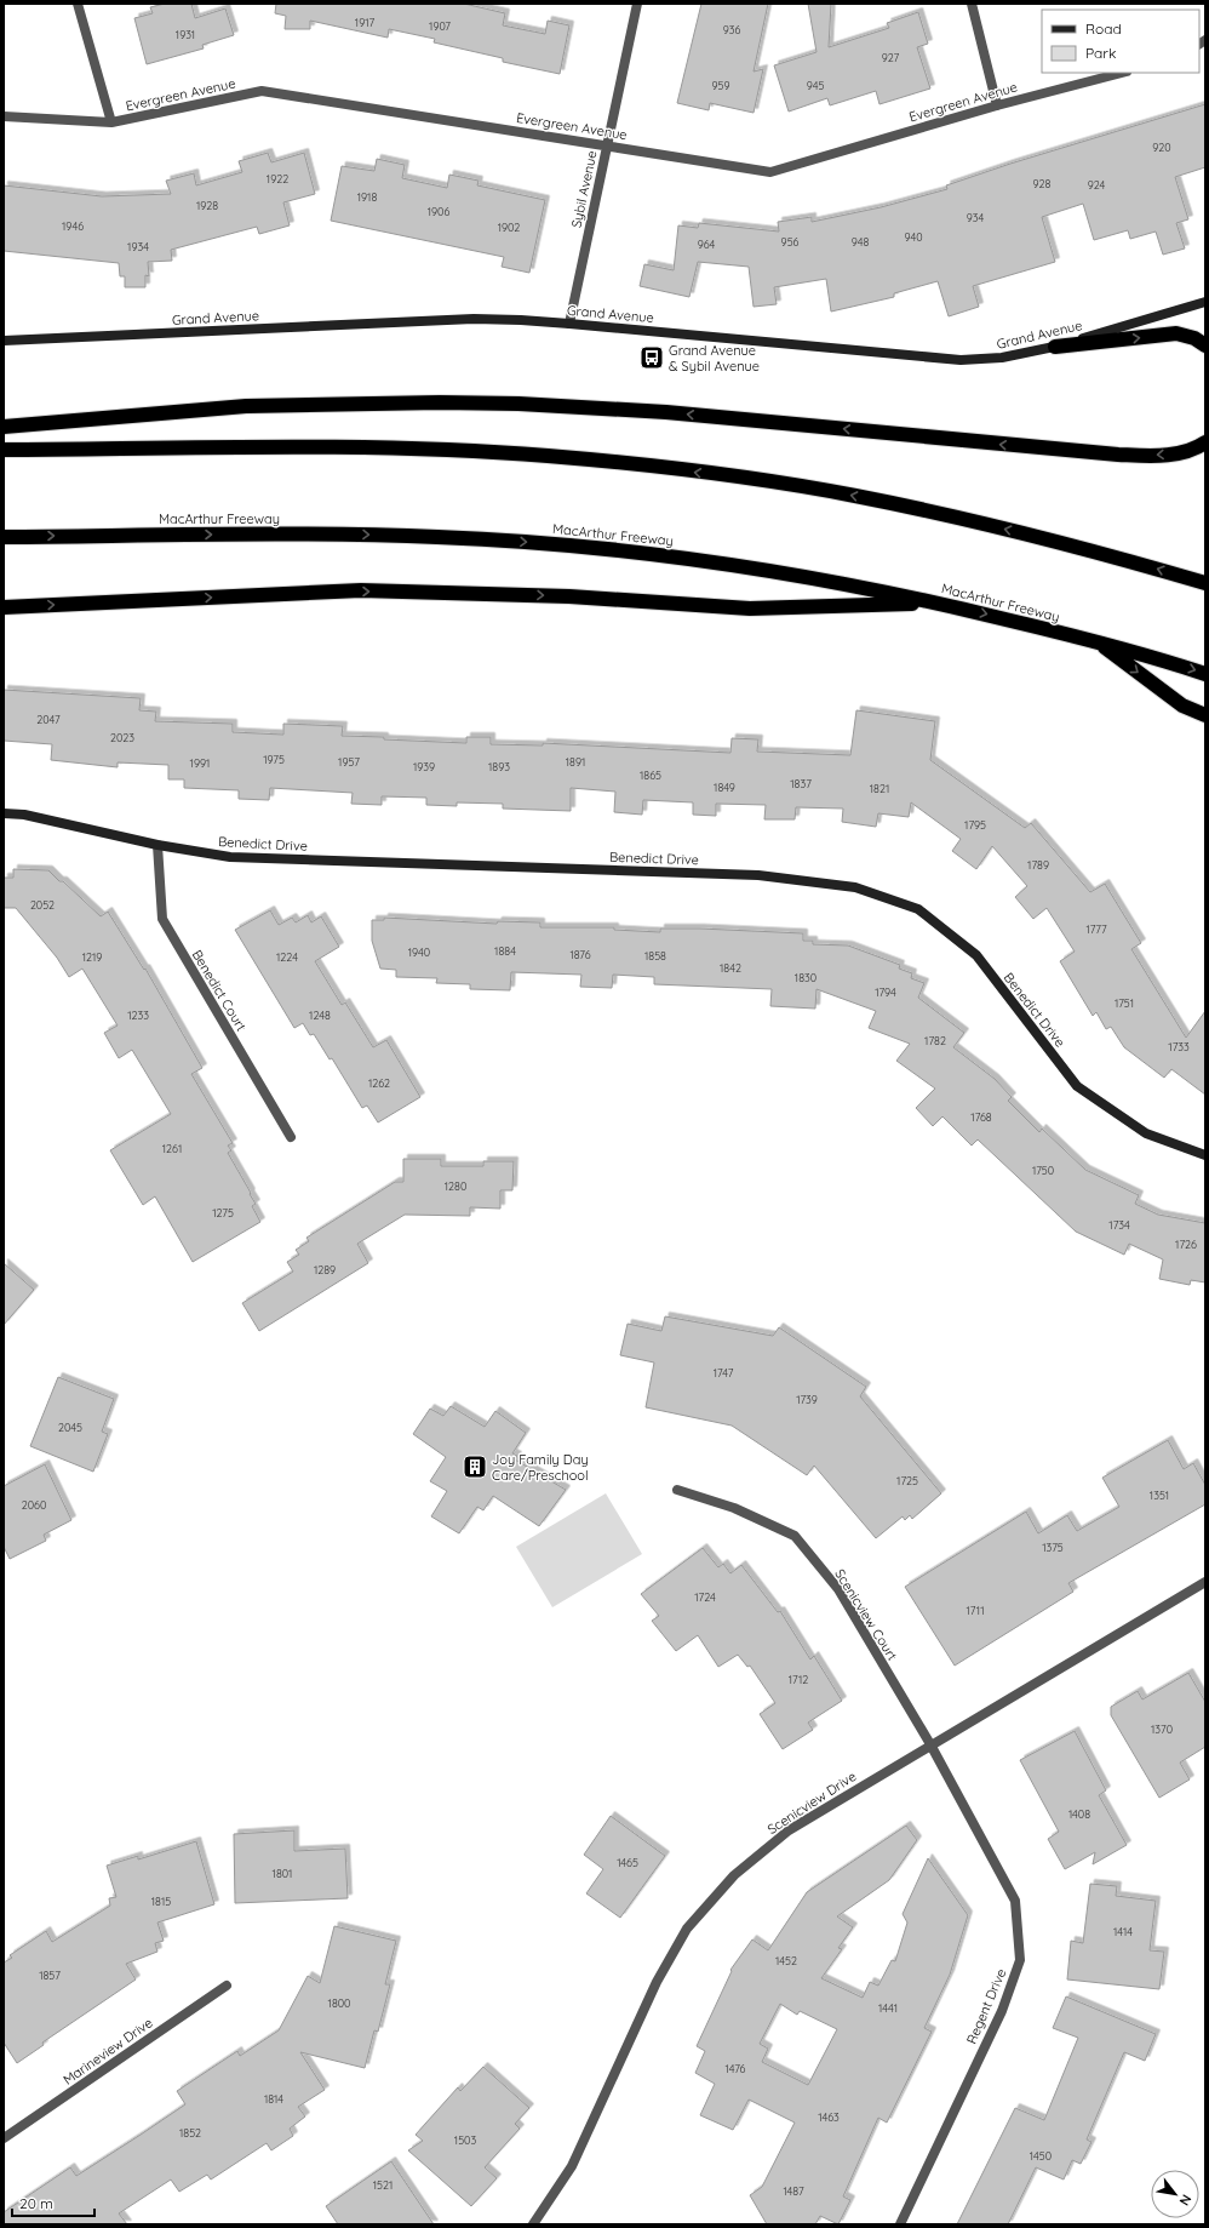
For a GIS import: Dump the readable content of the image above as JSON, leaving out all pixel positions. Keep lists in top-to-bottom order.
{
  "streets": {
    "highway": ["MacArthur Freeway"],
    "street": [
      "Evergreen Avenue",
      "Sybil Avenue",
      "Grand Avenue",
      "Benedict Drive",
      "Benedict Court",
      "Scenicview Court",
      "Scenicview Drive",
      "Regent Drive",
      "Marineview Drive"
    ]
  },
  "crossings": [
    ["Evergreen Avenue", "Sybil Avenue"],
    ["Sybil Avenue", "Grand Avenue"],
    ["Benedict Drive", "Benedict Court"],
    ["Scenicview Court", "Scenicview Drive"],
    ["Scenicview Court", "Regent Drive"],
    ["Scenicview Drive", "Regent Drive"]
  ],
  "places": {
    "bus stop": ["Grand Avenue & Sybil Avenue"],
    "building": ["Joy Family Day Care/Preschool"]
  },
  "house_numbers": [
    "1917",
    "1907",
    "936",
    "1931",
    "927",
    "959",
    "945",
    "920",
    "1922",
    "928",
    "924",
    "1918",
    "1928",
    "1906",
    "934",
    "1946",
    "1902",
    "940",
    "956",
    "948",
    "964",
    "1934",
    "2047",
    "2023",
    "1975",
    "1957",
    "1891",
    "1991",
    "1939",
    "1893",
    "1865",
    "1837",
    "1849",
    "1821",
    "1795",
    "1789",
    "2052",
    "1777",
    "1884",
    "1940",
    "1876",
    "1858",
    "1219",
    "1224",
    "1842",
    "1830",
    "1794",
    "1751",
    "1233",
    "1248",
    "1782",
    "1733",
    "1262",
    "1768",
    "1261",
    "1750",
    "1280",
    "1275",
    "1734",
    "1726",
    "1289",
    "1747",
    "1739",
    "2045",
    "1725",
    "1351",
    "2060",
    "1375",
    "1724",
    "1711",
    "1712",
    "1370",
    "1408",
    "1465",
    "1801",
    "1815",
    "1414",
    "1452",
    "1857",
    "1800",
    "1441",
    "1476",
    "1814",
    "1463",
    "1852",
    "1503",
    "1450",
    "1521",
    "1487"
  ],
  "legend": ["Road", "Park"],
  "scale_bar": "20 m",
  "north": "bottom right"
}
